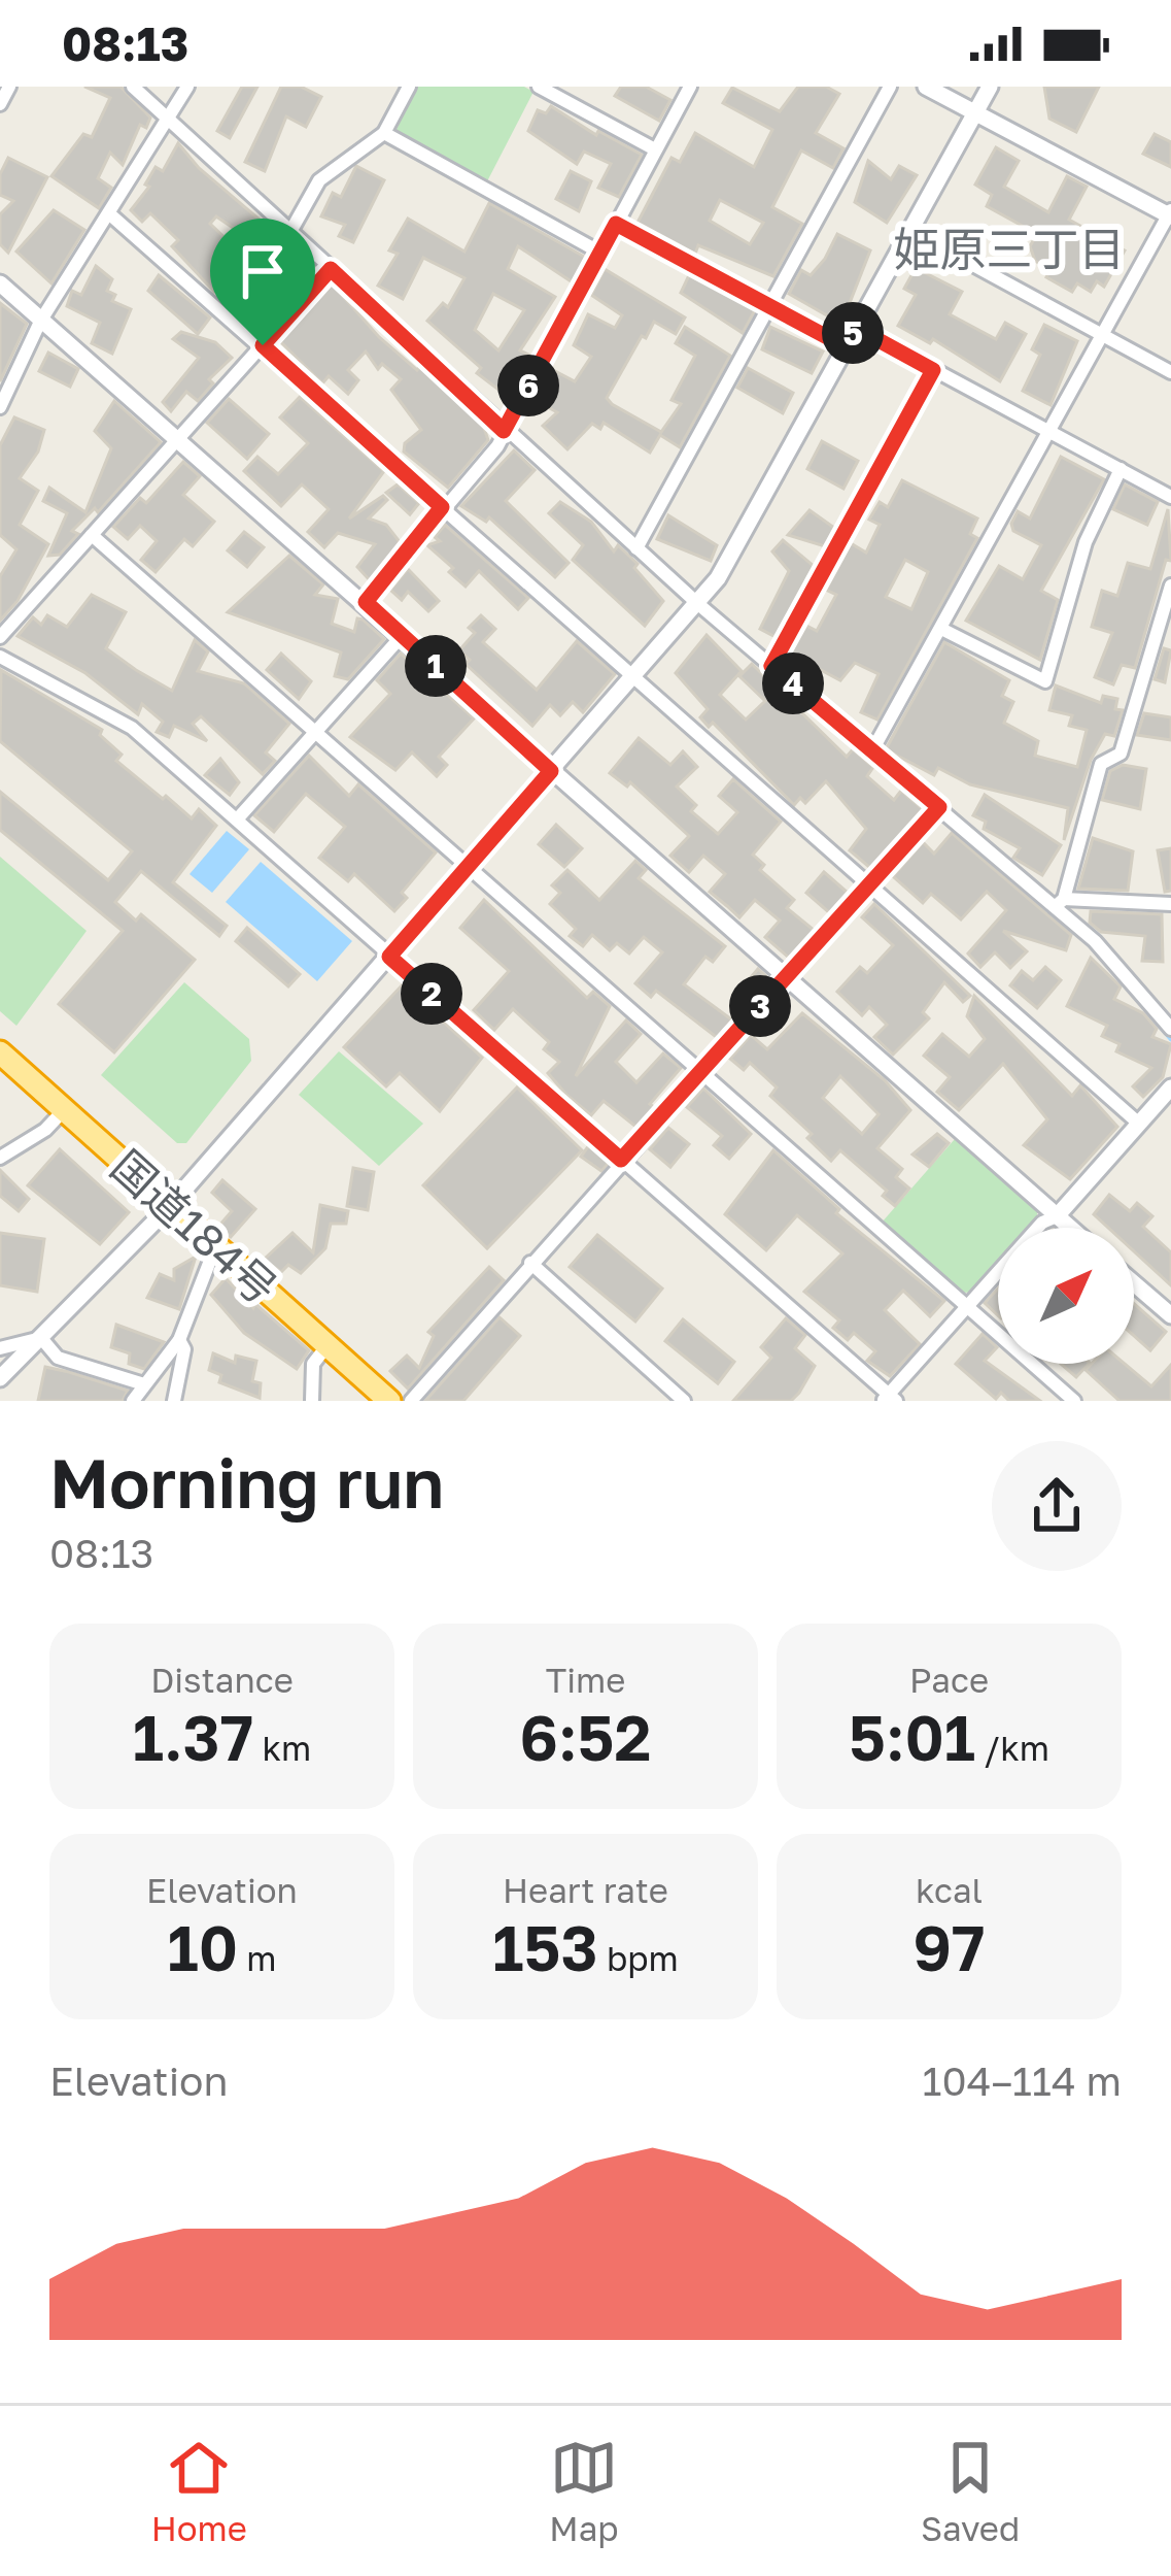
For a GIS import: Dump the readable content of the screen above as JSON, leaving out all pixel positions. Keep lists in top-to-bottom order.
{
  "streets": {
    "highway": ["国道184号"]
  },
  "districts": ["姫原三丁目"],
  "north": "top right",
  "page": {
    "status": "08:13",
    "pins": [
      "5",
      "6",
      "1",
      "4",
      "2",
      "3"
    ],
    "heading": ["Morning run", "08:13"],
    "stats": [
      ["Distance", "1.37 km"],
      ["Time", "6:52"],
      ["Pace", "5:01 /km"],
      ["Elevation", "10 m"],
      ["Heart rate", "153 bpm"],
      ["kcal", "97"]
    ],
    "chart": ["Elevation", "104–114 m"],
    "tabs": ["Home", "Map", "Saved"]
  }
}
